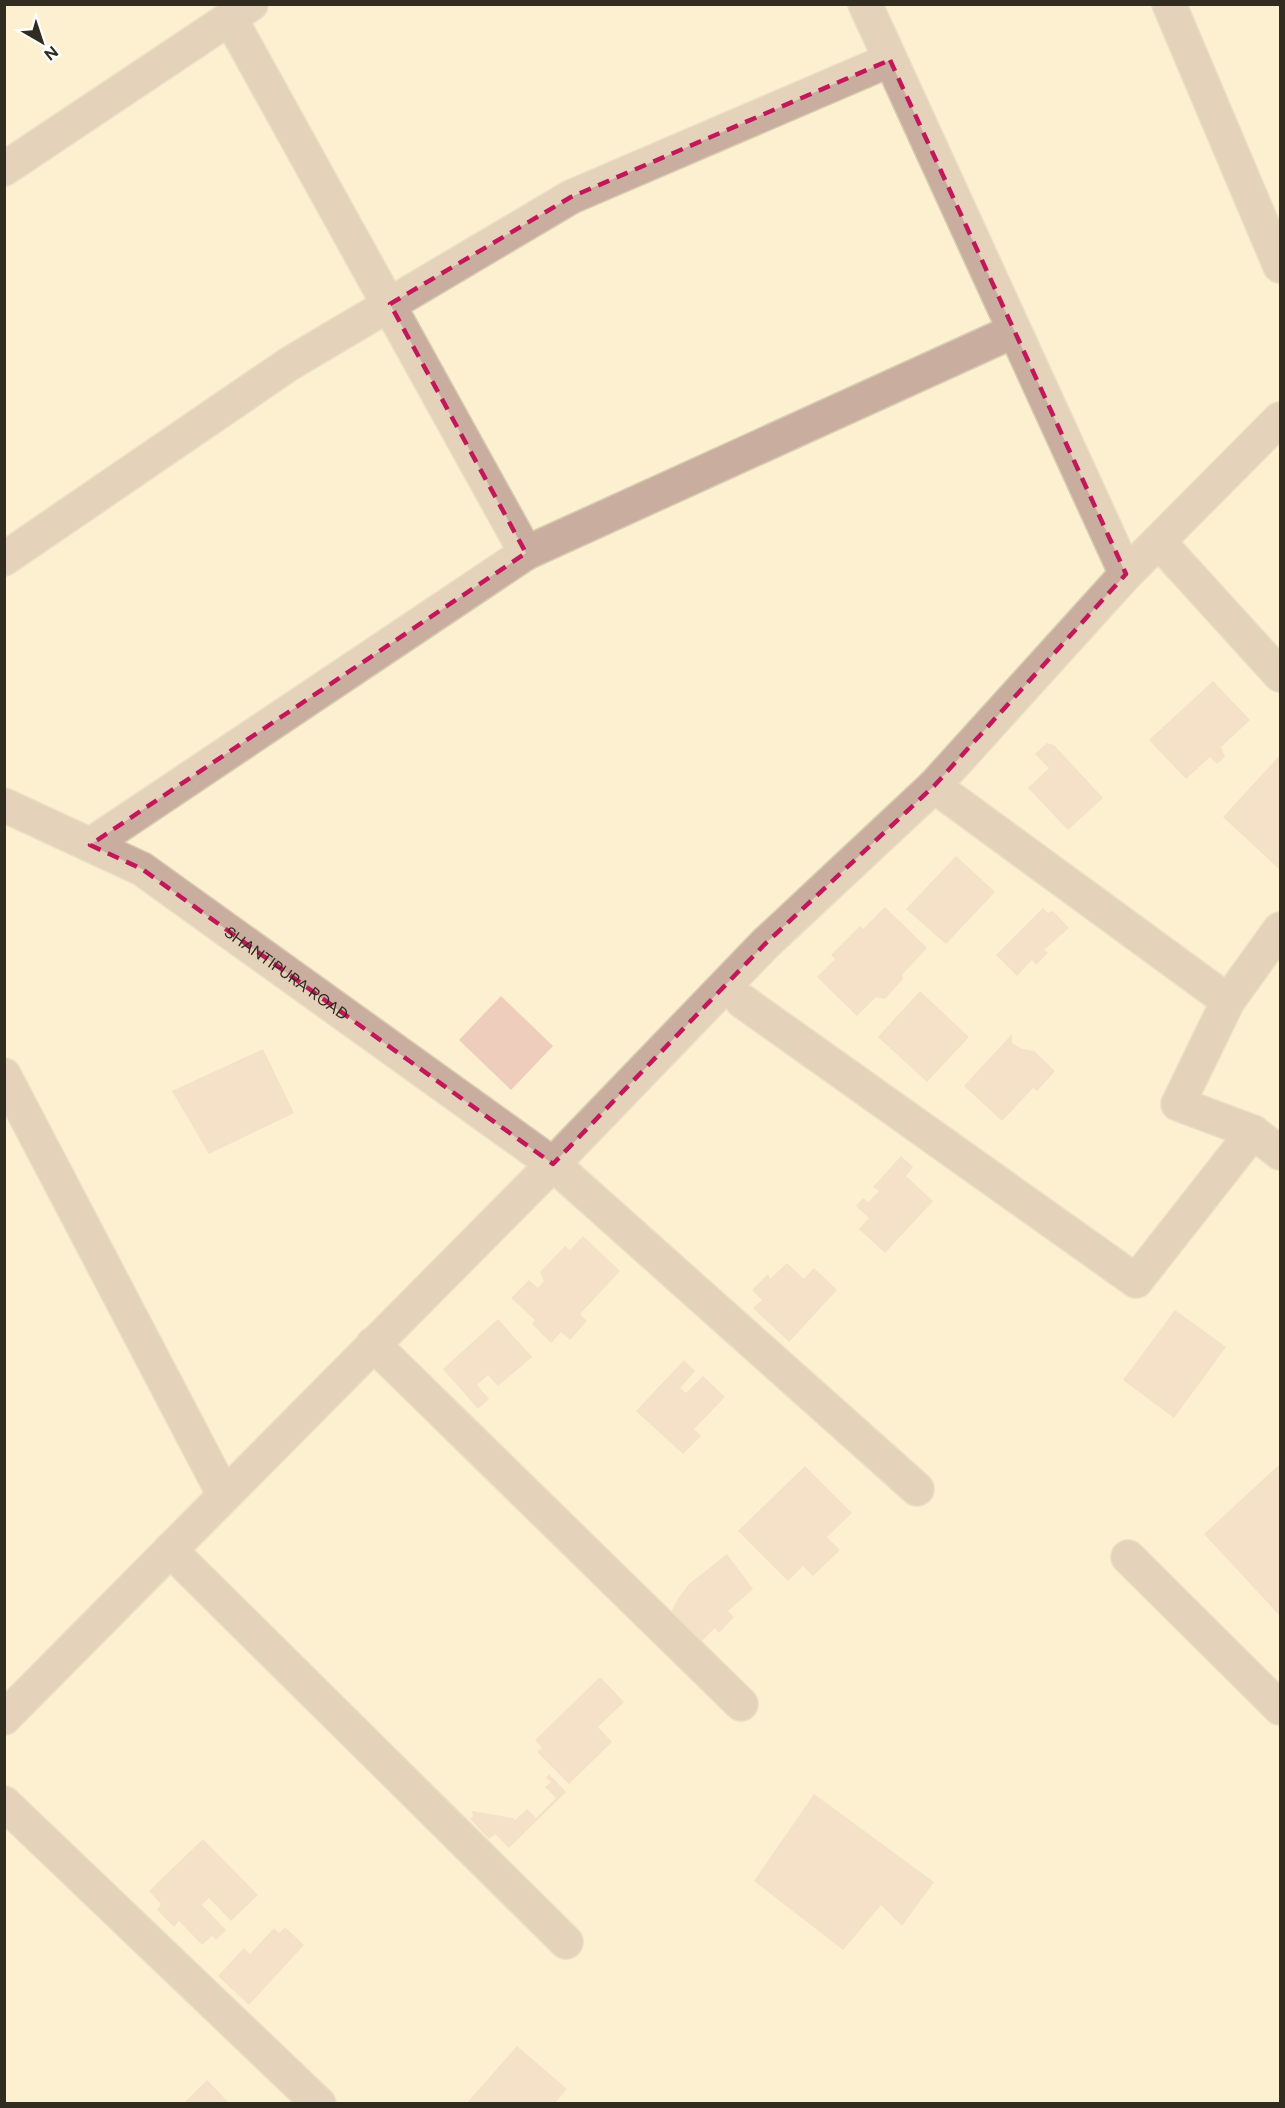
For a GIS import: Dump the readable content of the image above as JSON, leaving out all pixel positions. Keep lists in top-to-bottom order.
{
  "streets": {
    "street": ["SHANTIPURA ROAD"]
  },
  "north": "bottom right"
}
